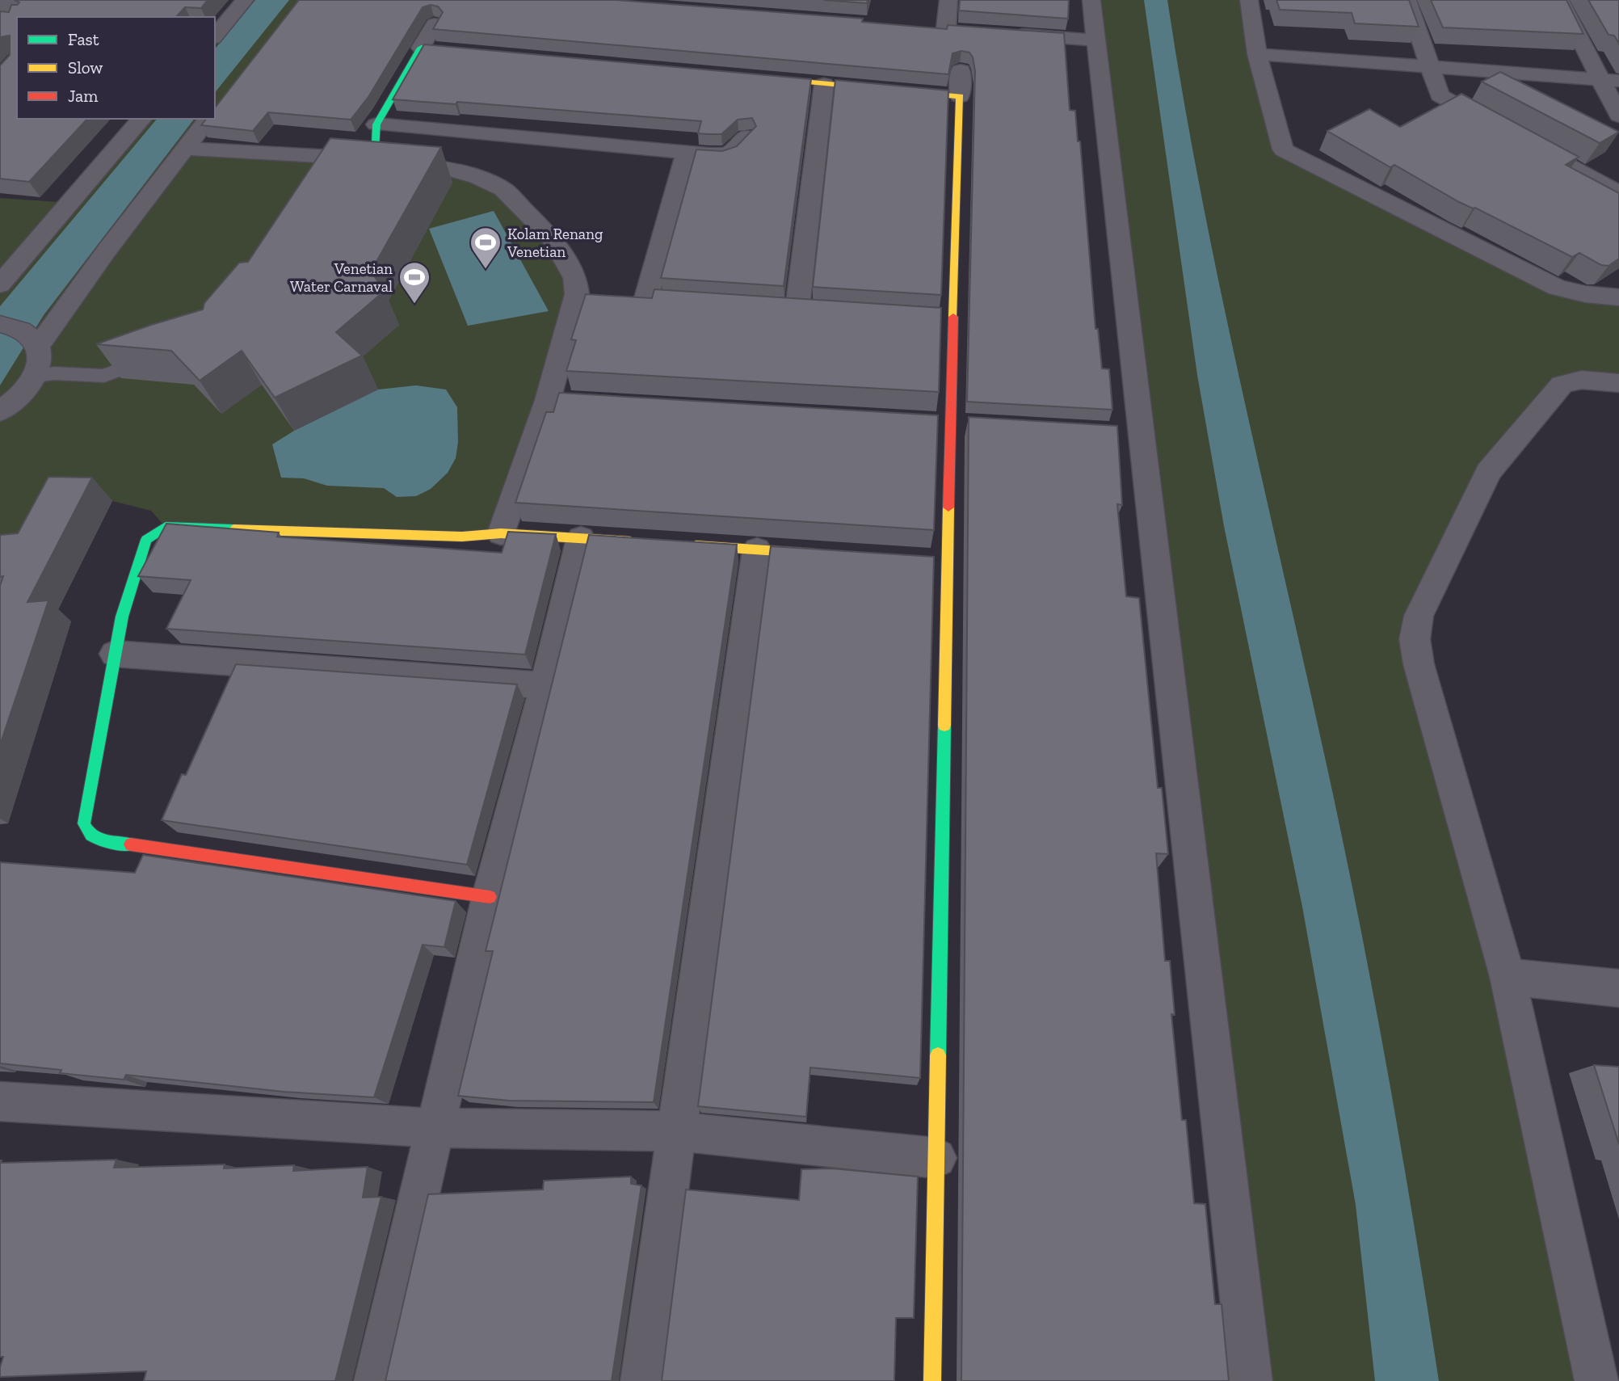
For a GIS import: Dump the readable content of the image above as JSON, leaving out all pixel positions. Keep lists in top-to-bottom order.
{
  "places": {
    "sports": ["Kolam Renang Venetian", "Venetian Water Carnaval"]
  },
  "legend": ["Fast", "Slow", "Jam"]
}
